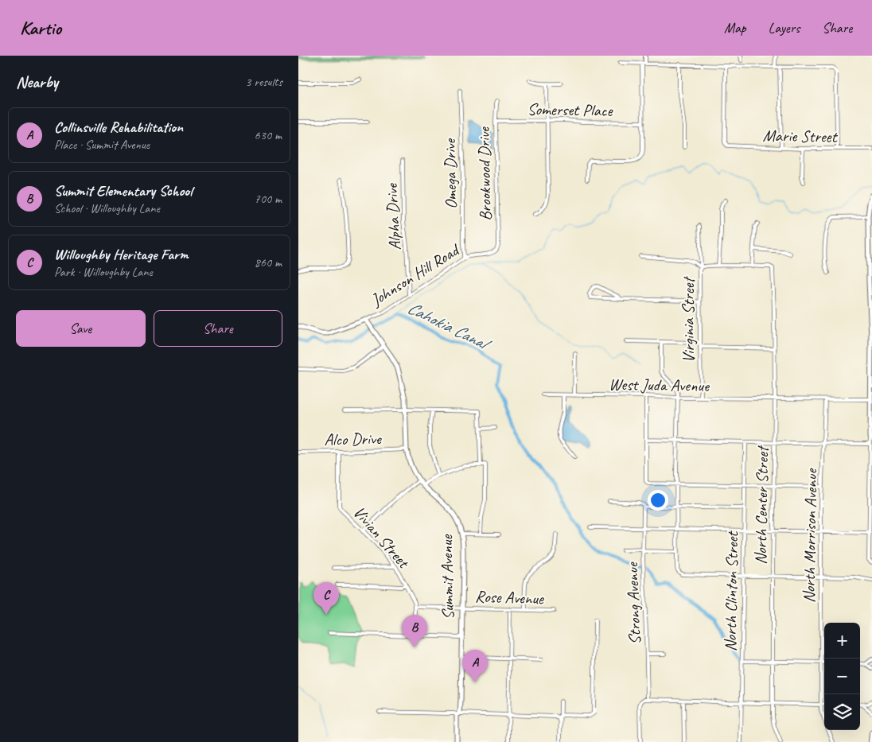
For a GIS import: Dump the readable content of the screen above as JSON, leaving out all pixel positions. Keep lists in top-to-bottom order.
{
  "streets": {
    "street": [
      "Somerset Place",
      "Marie Street",
      "Omega Drive",
      "Brookwood Drive",
      "Alpha Drive",
      "Johnson Hill Road",
      "Virginia Street",
      "West Juda Avenue",
      "Alco Drive",
      "North Center Street",
      "North Morrison Avenue",
      "Vivian Street",
      "Summit Avenue",
      "North Clinton Street",
      "Rose Avenue",
      "Strong Avenue"
    ]
  },
  "crossings": [
    ["Somerset Place", "Brookwood Drive"],
    ["Omega Drive", "Johnson Hill Road"],
    ["Brookwood Drive", "Johnson Hill Road"],
    ["Alpha Drive", "Johnson Hill Road"],
    ["Johnson Hill Road", "Summit Avenue"],
    ["Virginia Street", "West Juda Avenue"],
    ["West Juda Avenue", "North Center Street"],
    ["West Juda Avenue", "North Morrison Avenue"],
    ["Alco Drive", "Vivian Street"],
    ["Alco Drive", "Summit Avenue"],
    ["Vivian Street", "Rose Avenue"],
    ["Summit Avenue", "Rose Avenue"]
  ],
  "water": ["Cahokia Canal"],
  "page": {
    "header": "Kartio",
    "nav": ["Map", "Layers", "Share"],
    "heading": ["Nearby", "3 results"],
    "list": [
      {
        "mark": "A",
        "name": "Collinsville Rehabilitation",
        "note": "Place · Summit Avenue",
        "value": "630 m"
      },
      {
        "mark": "B",
        "name": "Summit Elementary School",
        "note": "School · Willoughby Lane",
        "value": "700 m"
      },
      {
        "mark": "C",
        "name": "Willoughby Heritage Farm",
        "note": "Park · Willoughby Lane",
        "value": "860 m"
      }
    ],
    "buttons": ["Save", "Share"],
    "pins": ["C", "B", "A"],
    "map_buttons": ["+", "−"]
  }
}
